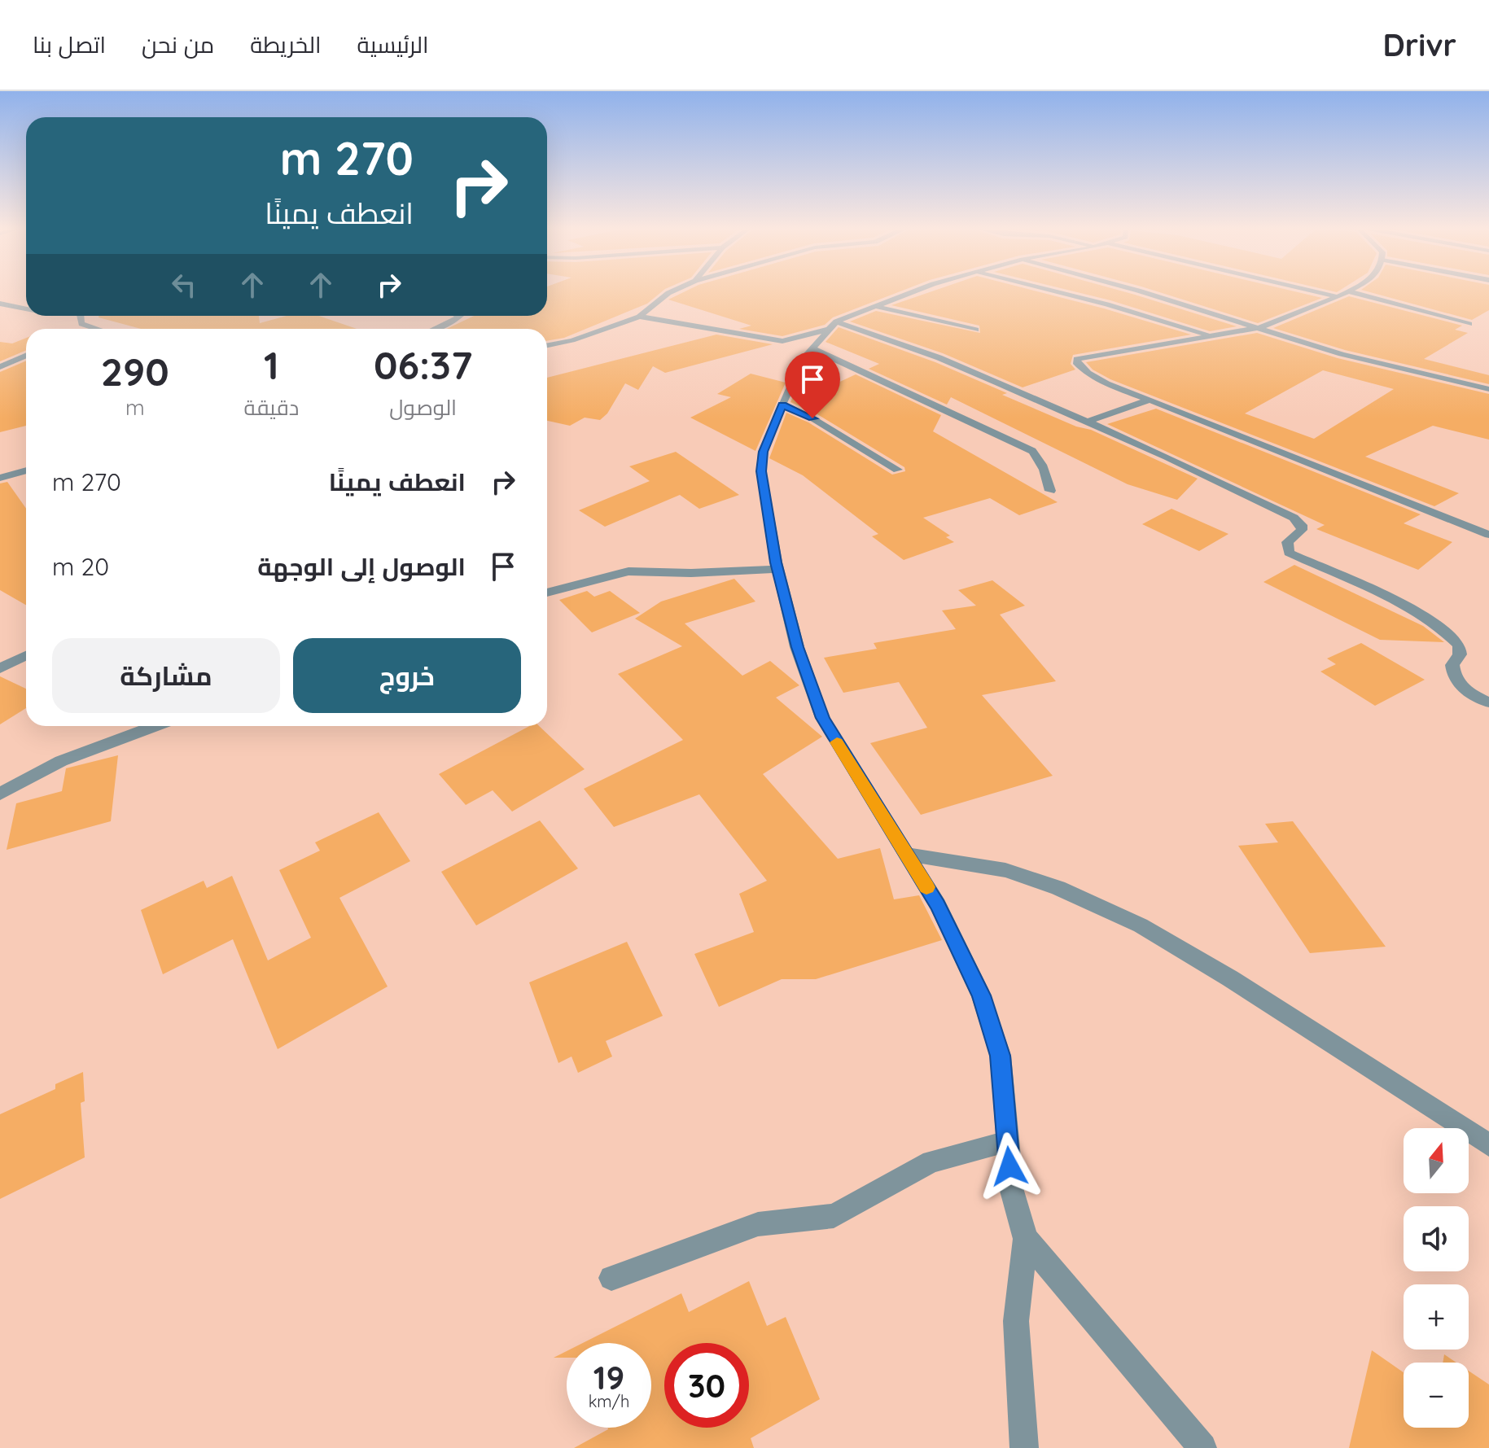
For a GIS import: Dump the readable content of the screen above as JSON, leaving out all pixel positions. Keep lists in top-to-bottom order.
{
  "north": "top",
  "page": {
    "header": "Drivr",
    "nav": [
      "الرئيسية",
      "الخريطة",
      "من نحن",
      "اتصل بنا"
    ],
    "turn": ["270 m", "انعطف يمينًا"],
    "eta": [
      "06:37",
      "الوصول",
      "1",
      "دقيقة",
      "290",
      "m"
    ],
    "list": [
      {
        "name": "انعطف يمينًا",
        "value": "270 m"
      },
      {
        "name": "الوصول إلى الوجهة",
        "value": "20 m"
      }
    ],
    "buttons": ["خروج", "مشاركة"],
    "map_buttons": ["+", "−"],
    "speed": "19 km/h",
    "limit": "30"
  }
}
